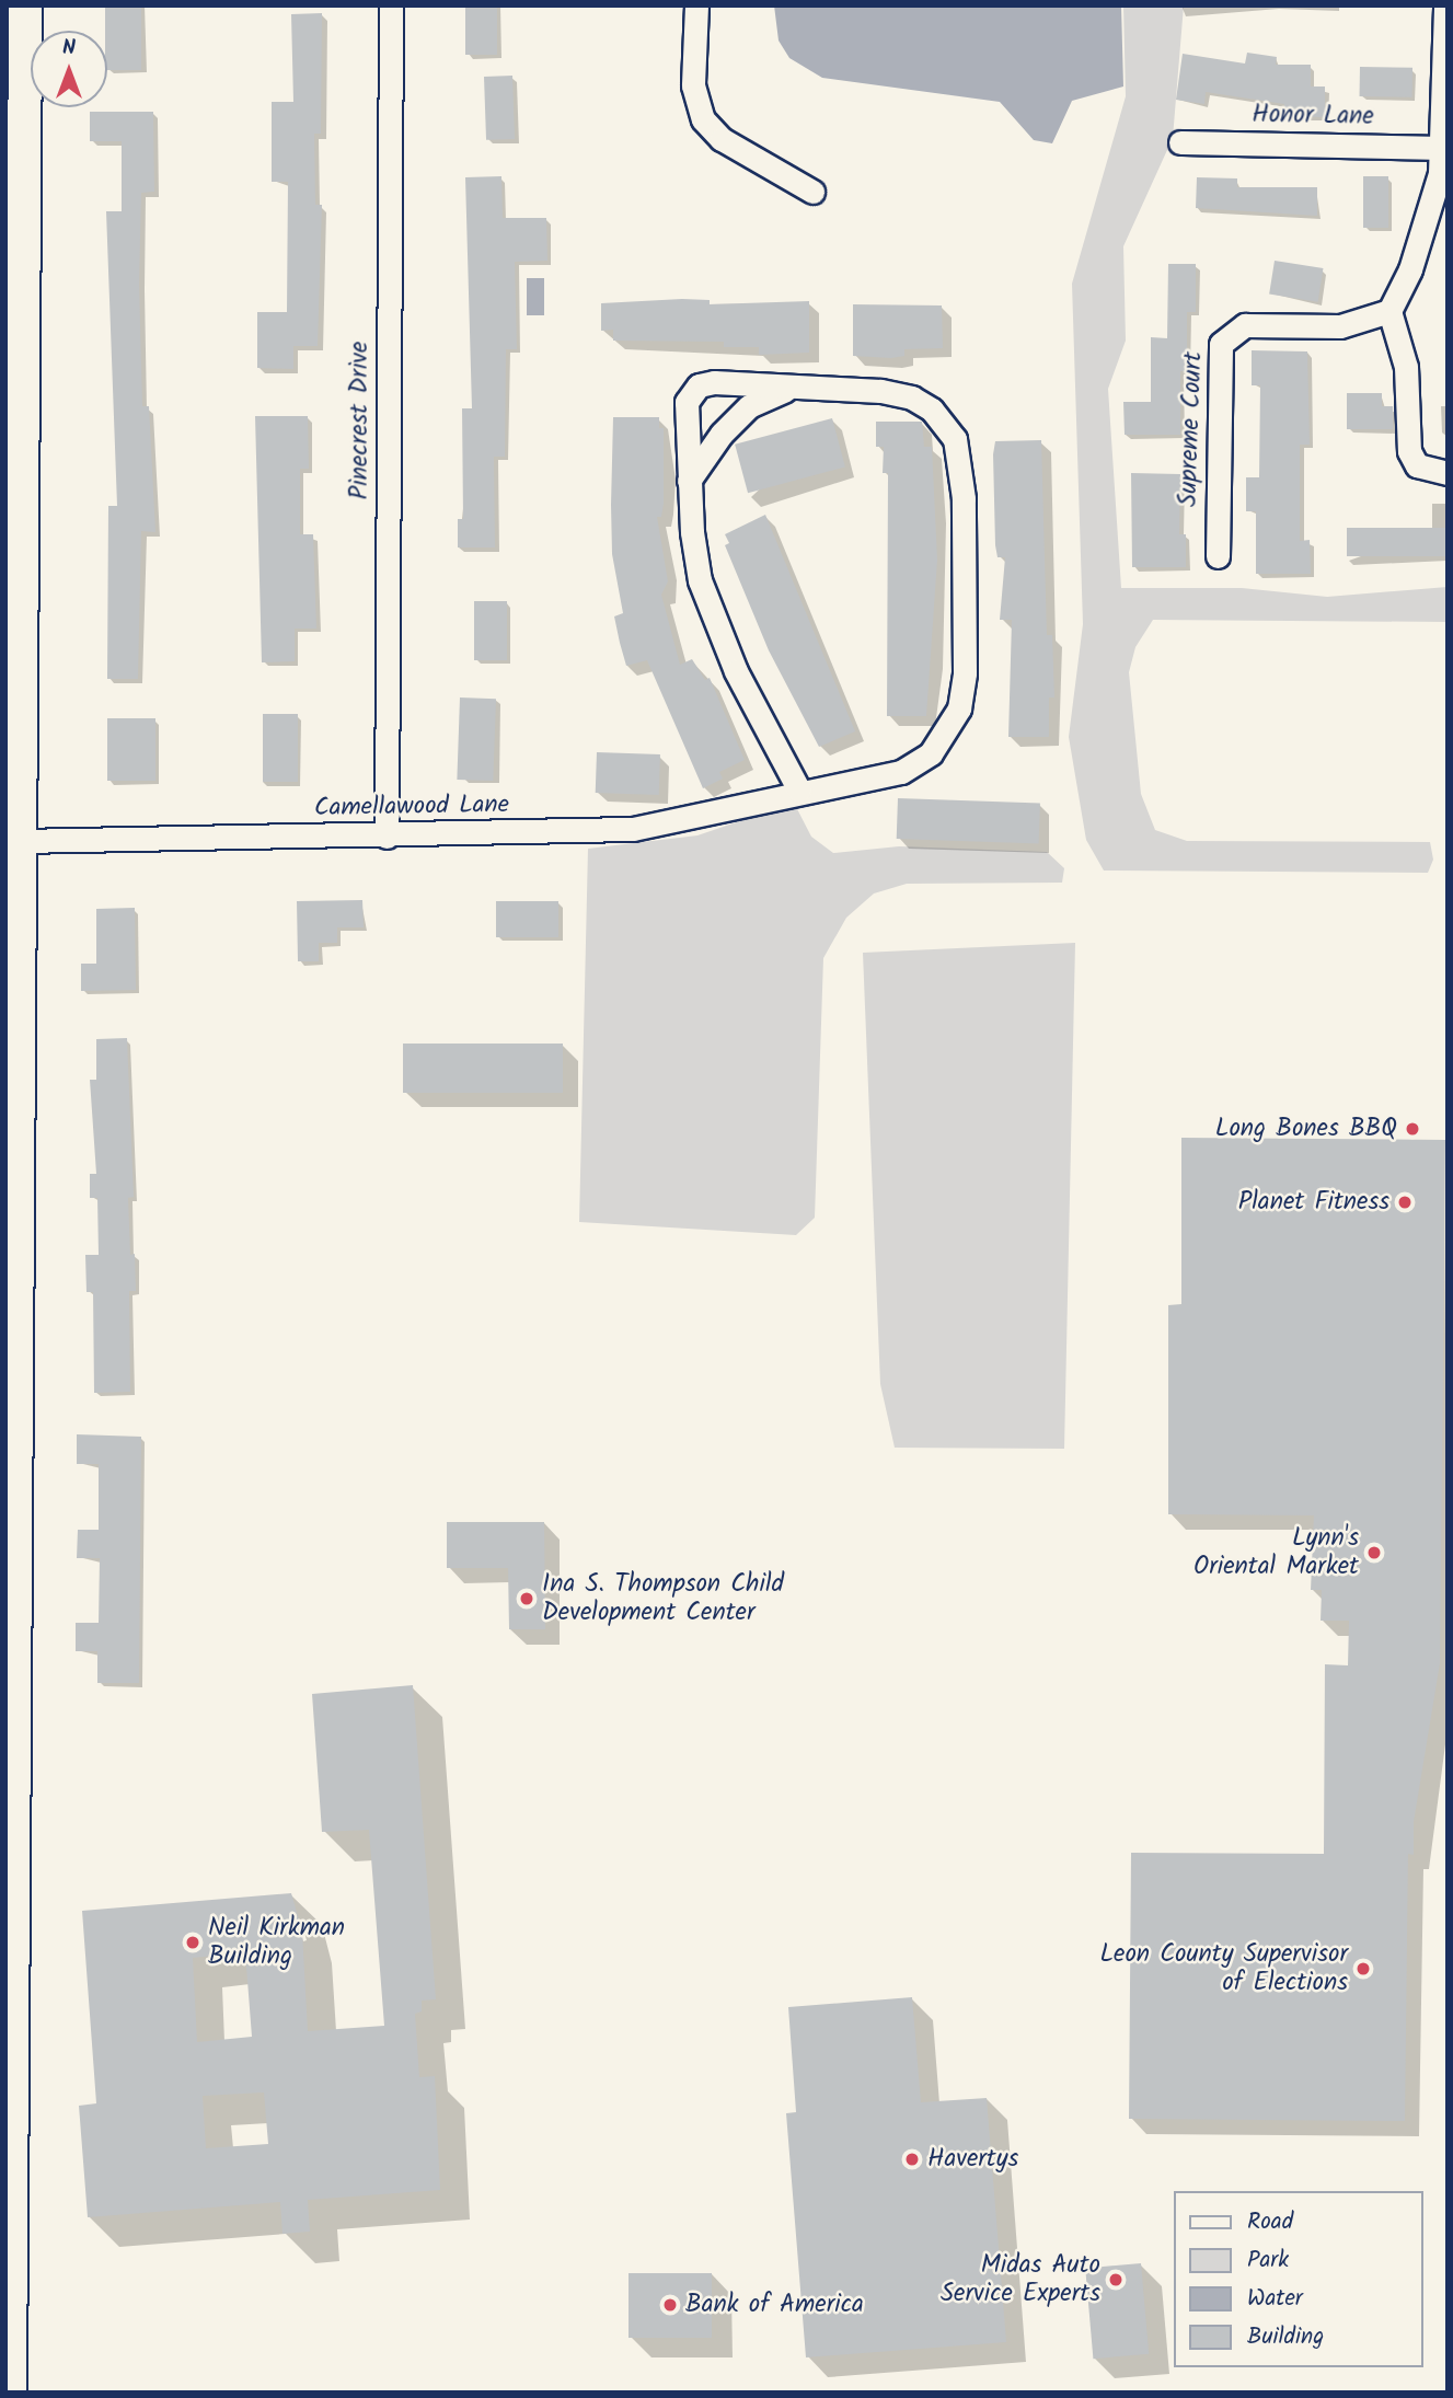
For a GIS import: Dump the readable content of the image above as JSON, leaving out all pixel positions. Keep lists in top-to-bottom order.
{
  "streets": {
    "street": [
      "Honor Lane",
      "Pinecrest Drive",
      "Supreme Court",
      "Camellawood Lane"
    ]
  },
  "crossings": [
    ["Pinecrest Drive", "Camellawood Lane"]
  ],
  "places": [
    "Long Bones BBQ",
    "Planet Fitness",
    "Lynn's Oriental Market",
    "Ina S. Thompson Child Development Center",
    "Neil Kirkman Building",
    "Leon County Supervisor of Elections",
    "Havertys",
    "Midas Auto Service Experts",
    "Bank of America"
  ],
  "legend": [
    "Road",
    "Park",
    "Water",
    "Building"
  ],
  "north": "top"
}
